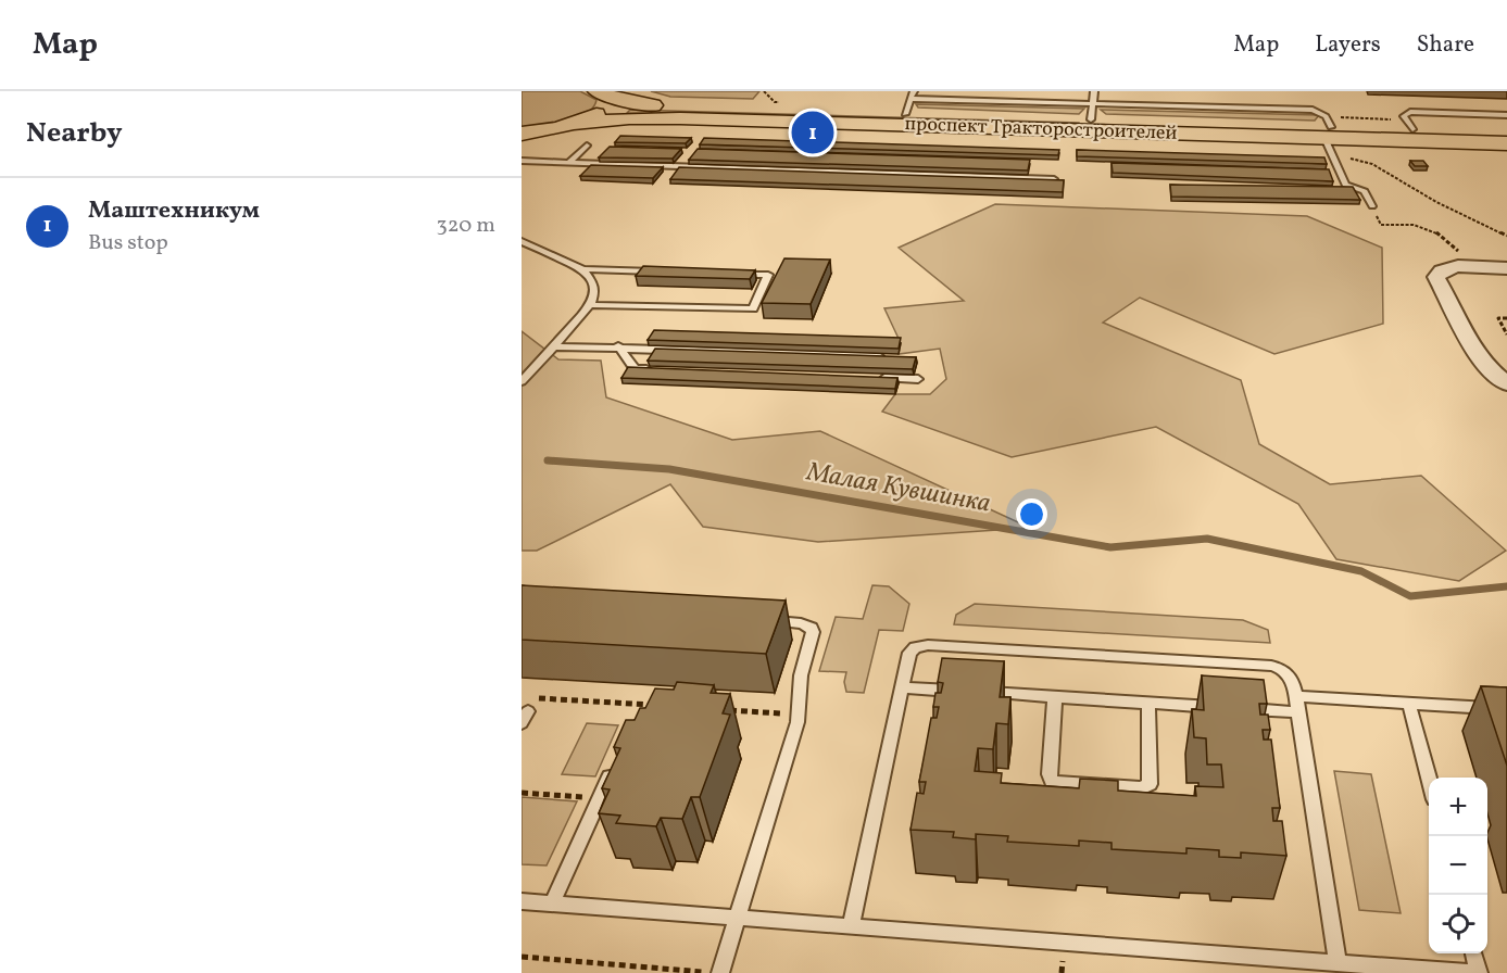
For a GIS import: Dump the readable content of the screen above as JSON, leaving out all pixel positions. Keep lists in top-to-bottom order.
{
  "streets": {
    "main road": ["проспект Тракторостроителей"]
  },
  "water": ["Малая Кувшинка"],
  "page": {
    "header": "Map",
    "nav": ["Map", "Layers", "Share"],
    "heading": "Nearby",
    "pins": "1",
    "list": [
      {
        "mark": "1",
        "name": "Маштехникум",
        "note": "Bus stop",
        "value": "320 m"
      }
    ],
    "map_buttons": ["+", "−"]
  }
}
